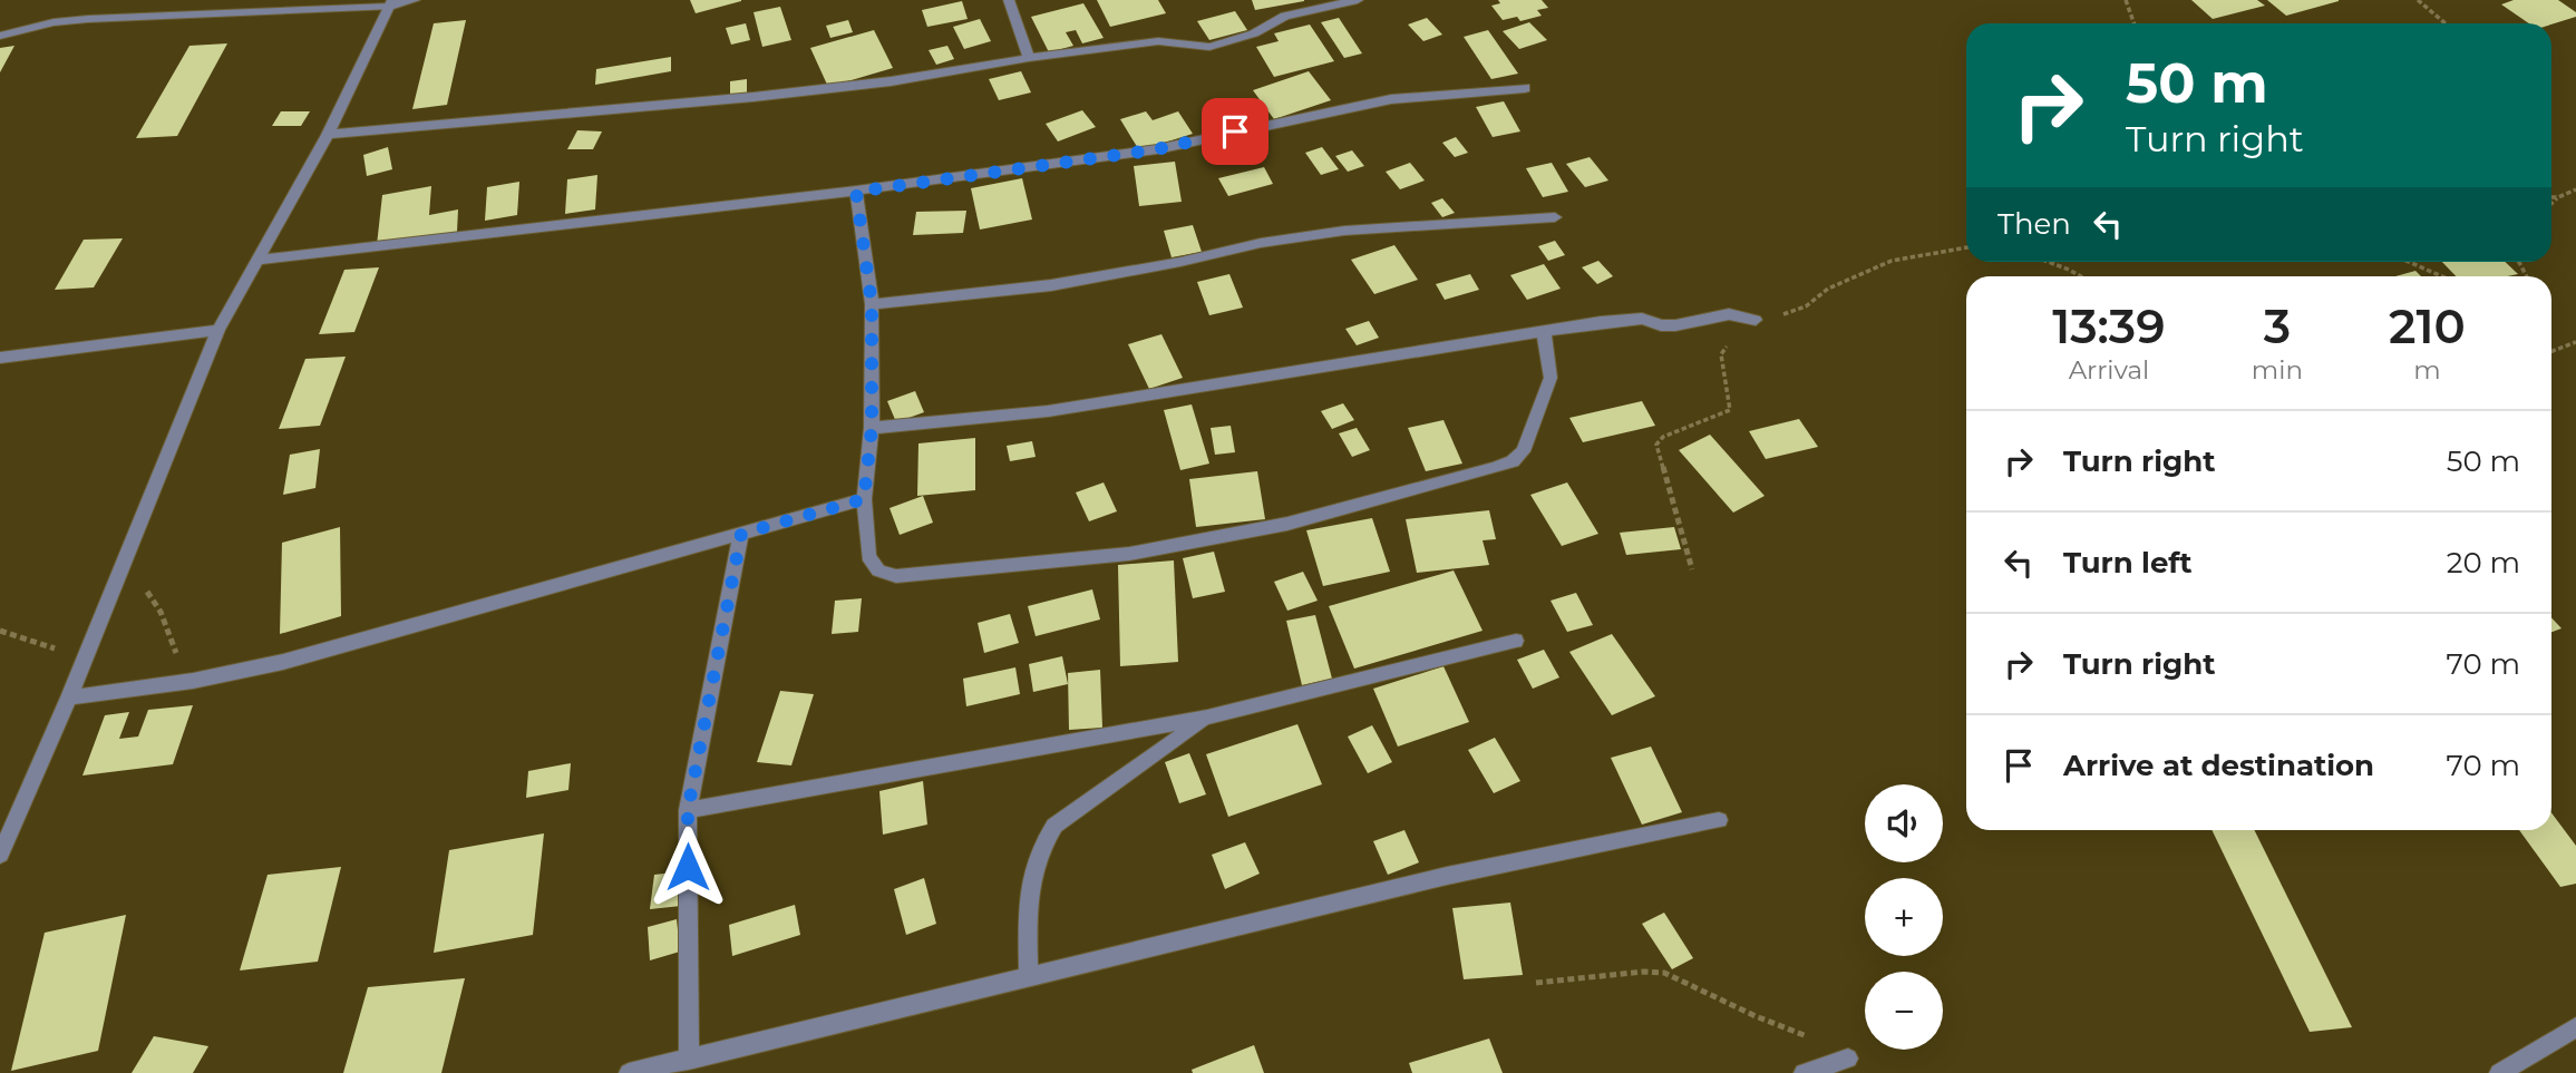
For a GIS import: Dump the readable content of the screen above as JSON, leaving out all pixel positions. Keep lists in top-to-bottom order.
{
  "page": {
    "turn": ["50 m", "Turn right"],
    "then": "Then",
    "eta": [
      "13:39",
      "Arrival",
      "3",
      "min",
      "210",
      "m"
    ],
    "list": [
      {
        "name": "Turn right",
        "value": "50 m"
      },
      {
        "name": "Turn left",
        "value": "20 m"
      },
      {
        "name": "Turn right",
        "value": "70 m"
      },
      {
        "name": "Arrive at destination",
        "value": "70 m"
      }
    ],
    "map_buttons": ["+", "−"]
  }
}
